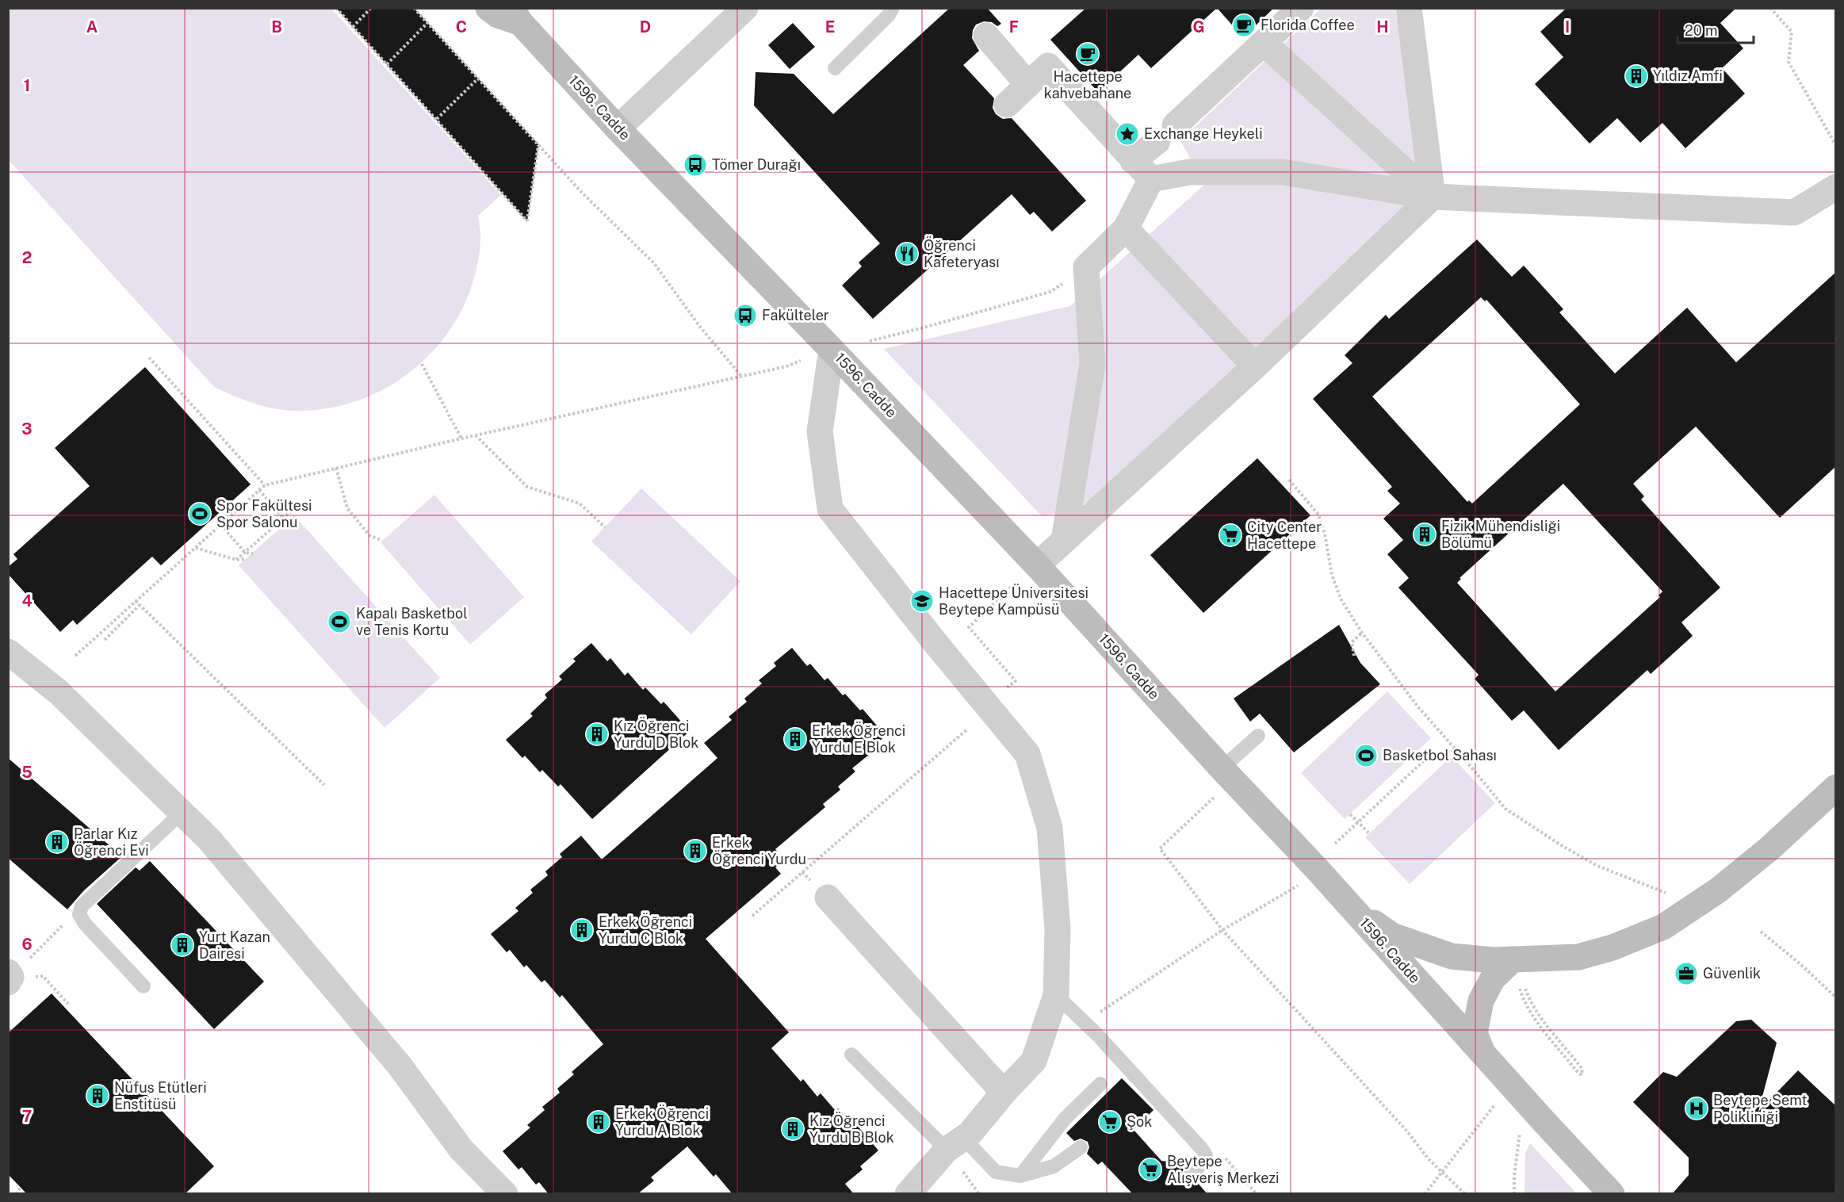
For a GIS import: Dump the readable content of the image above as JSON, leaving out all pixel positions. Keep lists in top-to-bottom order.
{
  "streets": {
    "street": ["1596. Cadde"]
  },
  "places": {
    "cafe": ["Florida Coffee", "Hacettepe kahvebahane"],
    "building": [
      "Yıldız Amfi",
      "Fizik Mühendisliği Bölümü",
      "Kız Öğrenci Yurdu D Blok",
      "Erkek Öğrenci Yurdu E Blok",
      "Parlar Kız Öğrenci Evi",
      "Erkek Öğrenci Yurdu",
      "Erkek Öğrenci Yurdu C Blok",
      "Yurt Kazan Dairesi",
      "Nüfus Etütleri Enstitüsü",
      "Erkek Öğrenci Yurdu A Blok",
      "Kız Öğrenci Yurdu B Blok"
    ],
    "place": ["Exchange Heykeli"],
    "bus stop": ["Tömer Durağı", "Fakülteler"],
    "restaurant": ["Öğrenci Kafeteryası"],
    "sports": ["Spor Fakültesi Spor Salonu", "Kapalı Basketbol ve Tenis Kortu", "Basketbol Sahası"],
    "supermarket": ["City Center Hacettepe", "Şok", "Beytepe Alışveriş Merkezi"],
    "school or university": ["Hacettepe Üniversitesi Beytepe Kampüsü"],
    "office": ["Güvenlik"],
    "hospital": ["Beytepe Semt Polikliniği"]
  },
  "scale_bar": "20 m",
  "grid": {
    "columns": [
      "A",
      "B",
      "C",
      "D",
      "E",
      "F",
      "G",
      "H",
      "I"
    ],
    "rows": [
      "1",
      "2",
      "3",
      "4",
      "5",
      "6",
      "7"
    ]
  }
}
